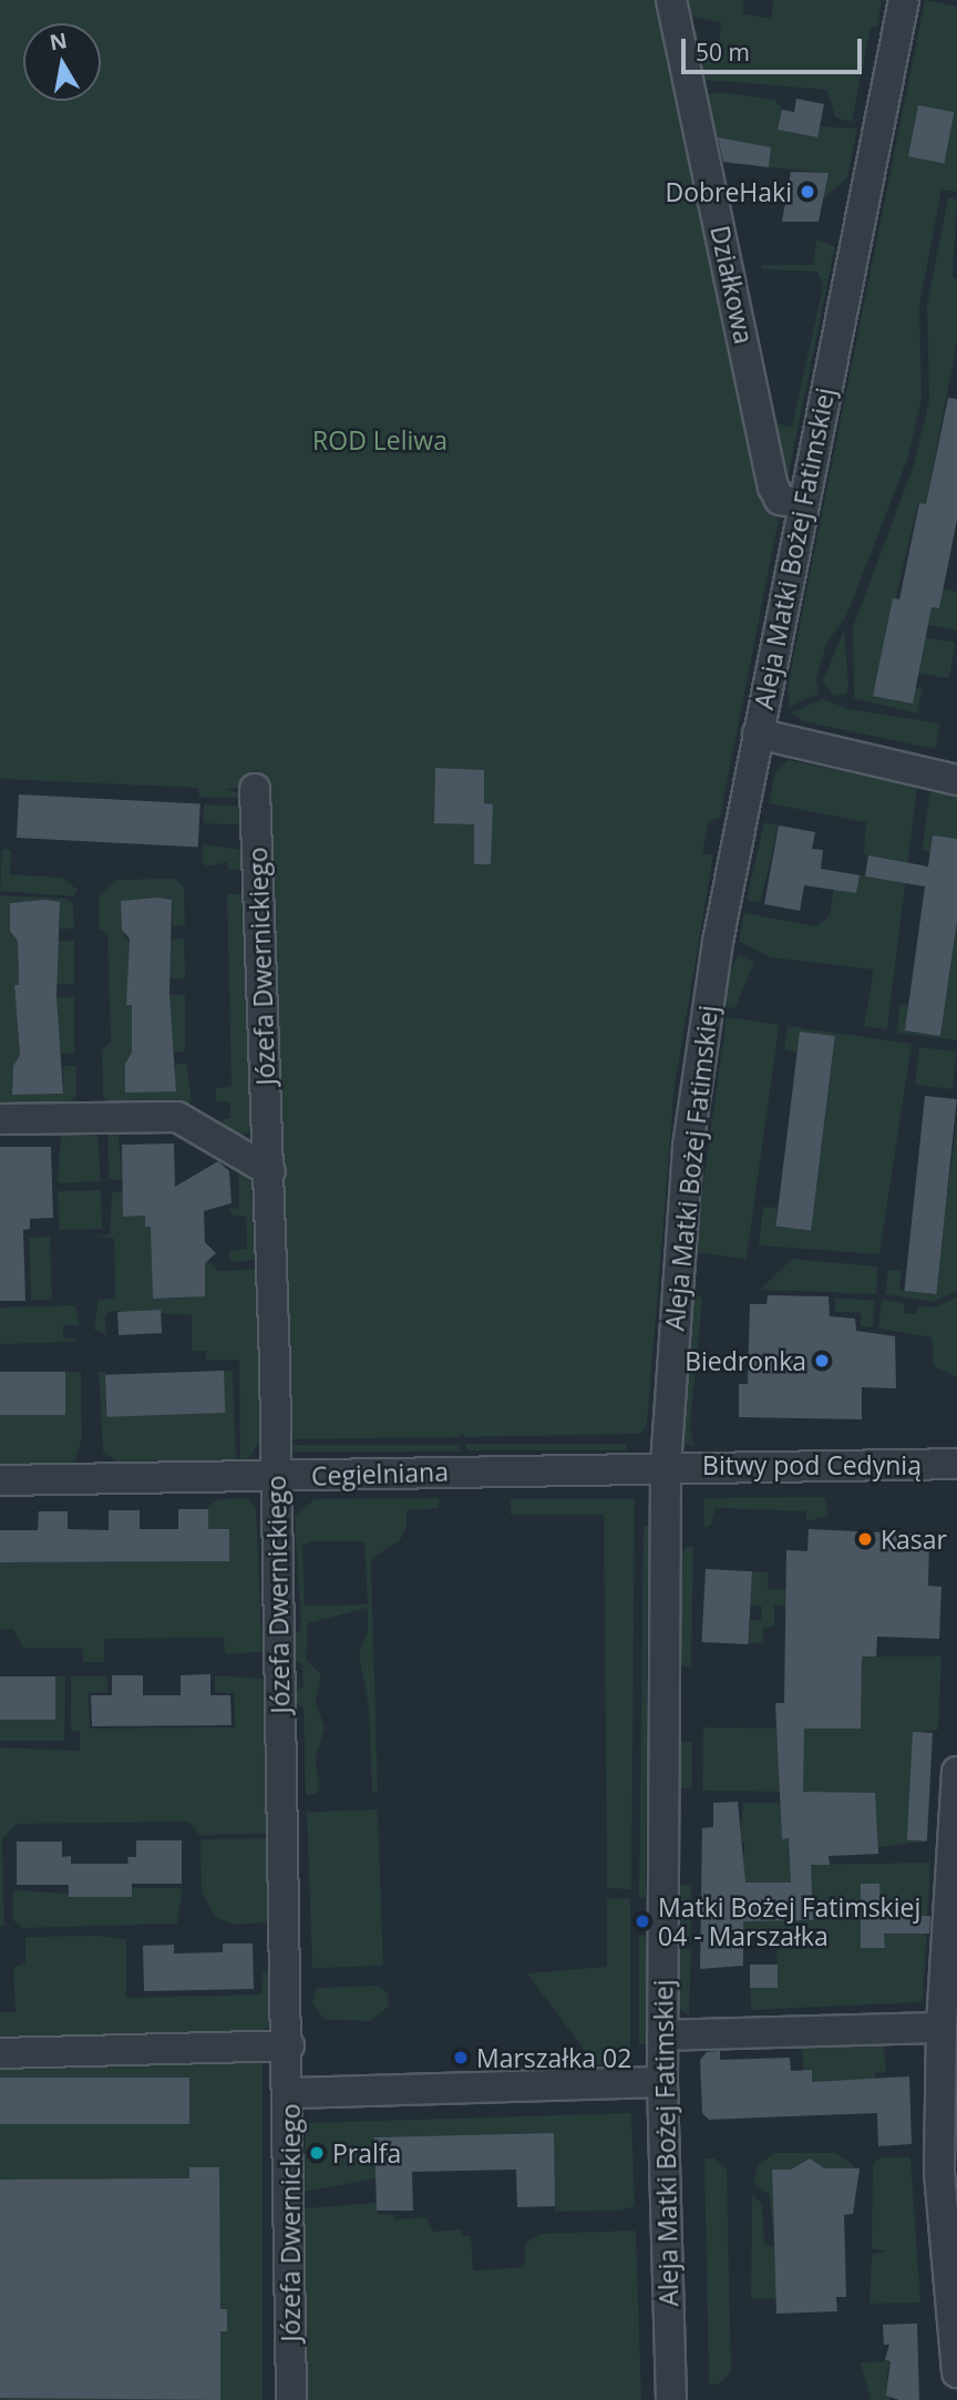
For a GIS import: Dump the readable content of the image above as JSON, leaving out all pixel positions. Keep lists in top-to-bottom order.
{
  "streets": {
    "street": [
      "Działkowa",
      "Aleja Matki Bożej Fatimskiej",
      "Józefa Dwernickiego",
      "Bitwy pod Cedynią",
      "Cegielniana"
    ]
  },
  "crossings": [
    ["Działkowa", "Aleja Matki Bożej Fatimskiej"],
    ["Aleja Matki Bożej Fatimskiej", "Bitwy pod Cedynią"],
    ["Aleja Matki Bożej Fatimskiej", "Cegielniana"],
    ["Józefa Dwernickiego", "Cegielniana"],
    ["Bitwy pod Cedynią", "Cegielniana"]
  ],
  "parks": ["ROD Leliwa"],
  "places": [
    "DobreHaki",
    "Biedronka",
    "Kasar",
    "Matki Bożej Fatimskiej 04 - Marszałka",
    "Marszałka 02",
    "Pralfa"
  ],
  "scale_bar": "50 m",
  "north": "top"
}
